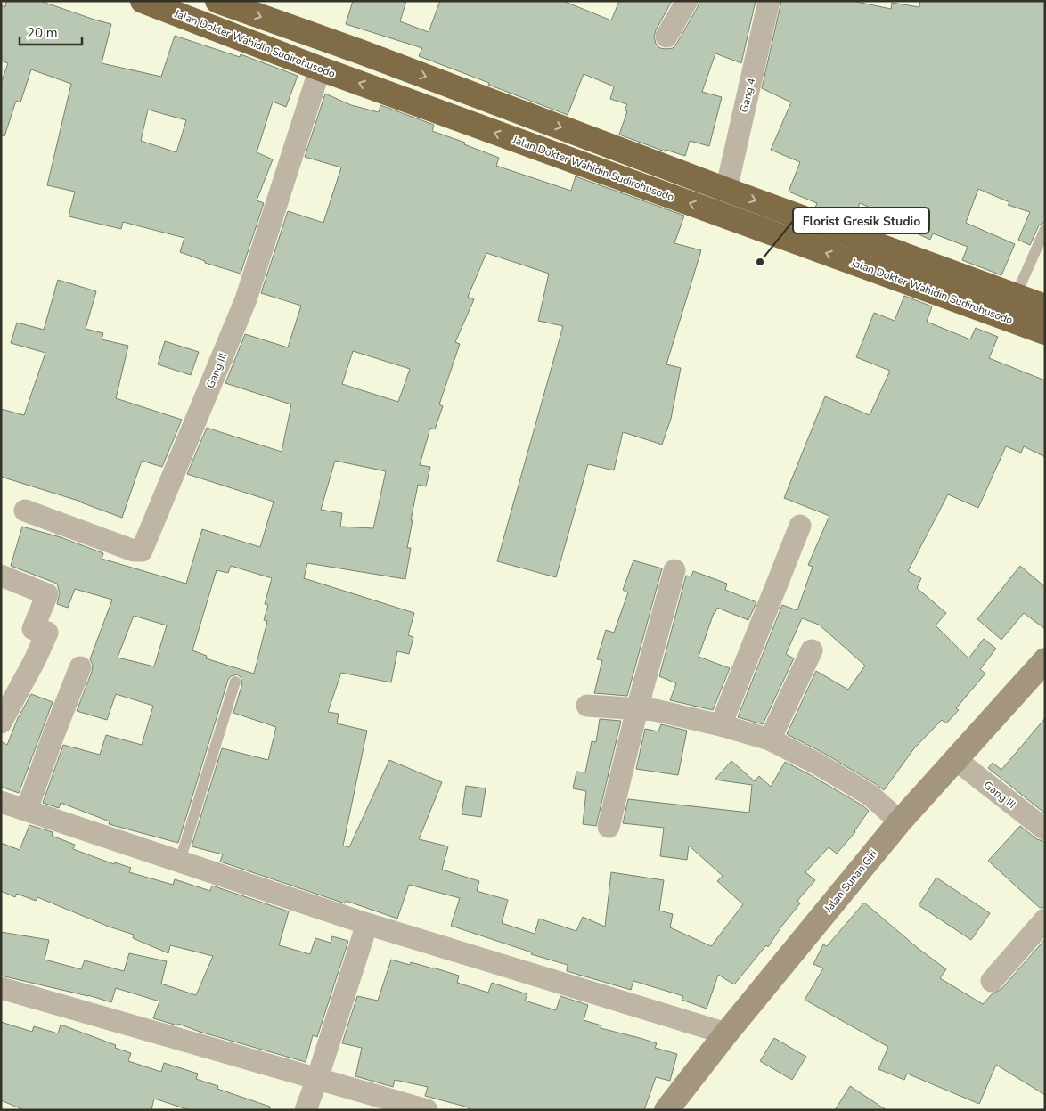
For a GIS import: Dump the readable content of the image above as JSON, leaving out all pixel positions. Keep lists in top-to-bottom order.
{
  "streets": {
    "highway": ["Jalan Dokter Wahidin Sudirohusodo"],
    "main road": ["Jalan Sunan Giri"],
    "street": ["Gang 4", "Gang III"]
  },
  "crossings": [
    ["Jalan Dokter Wahidin Sudirohusodo", "Gang III"],
    ["Gang III", "Jalan Sunan Giri"]
  ],
  "places": ["Florist Gresik Studio"],
  "scale_bar": "20 m"
}
